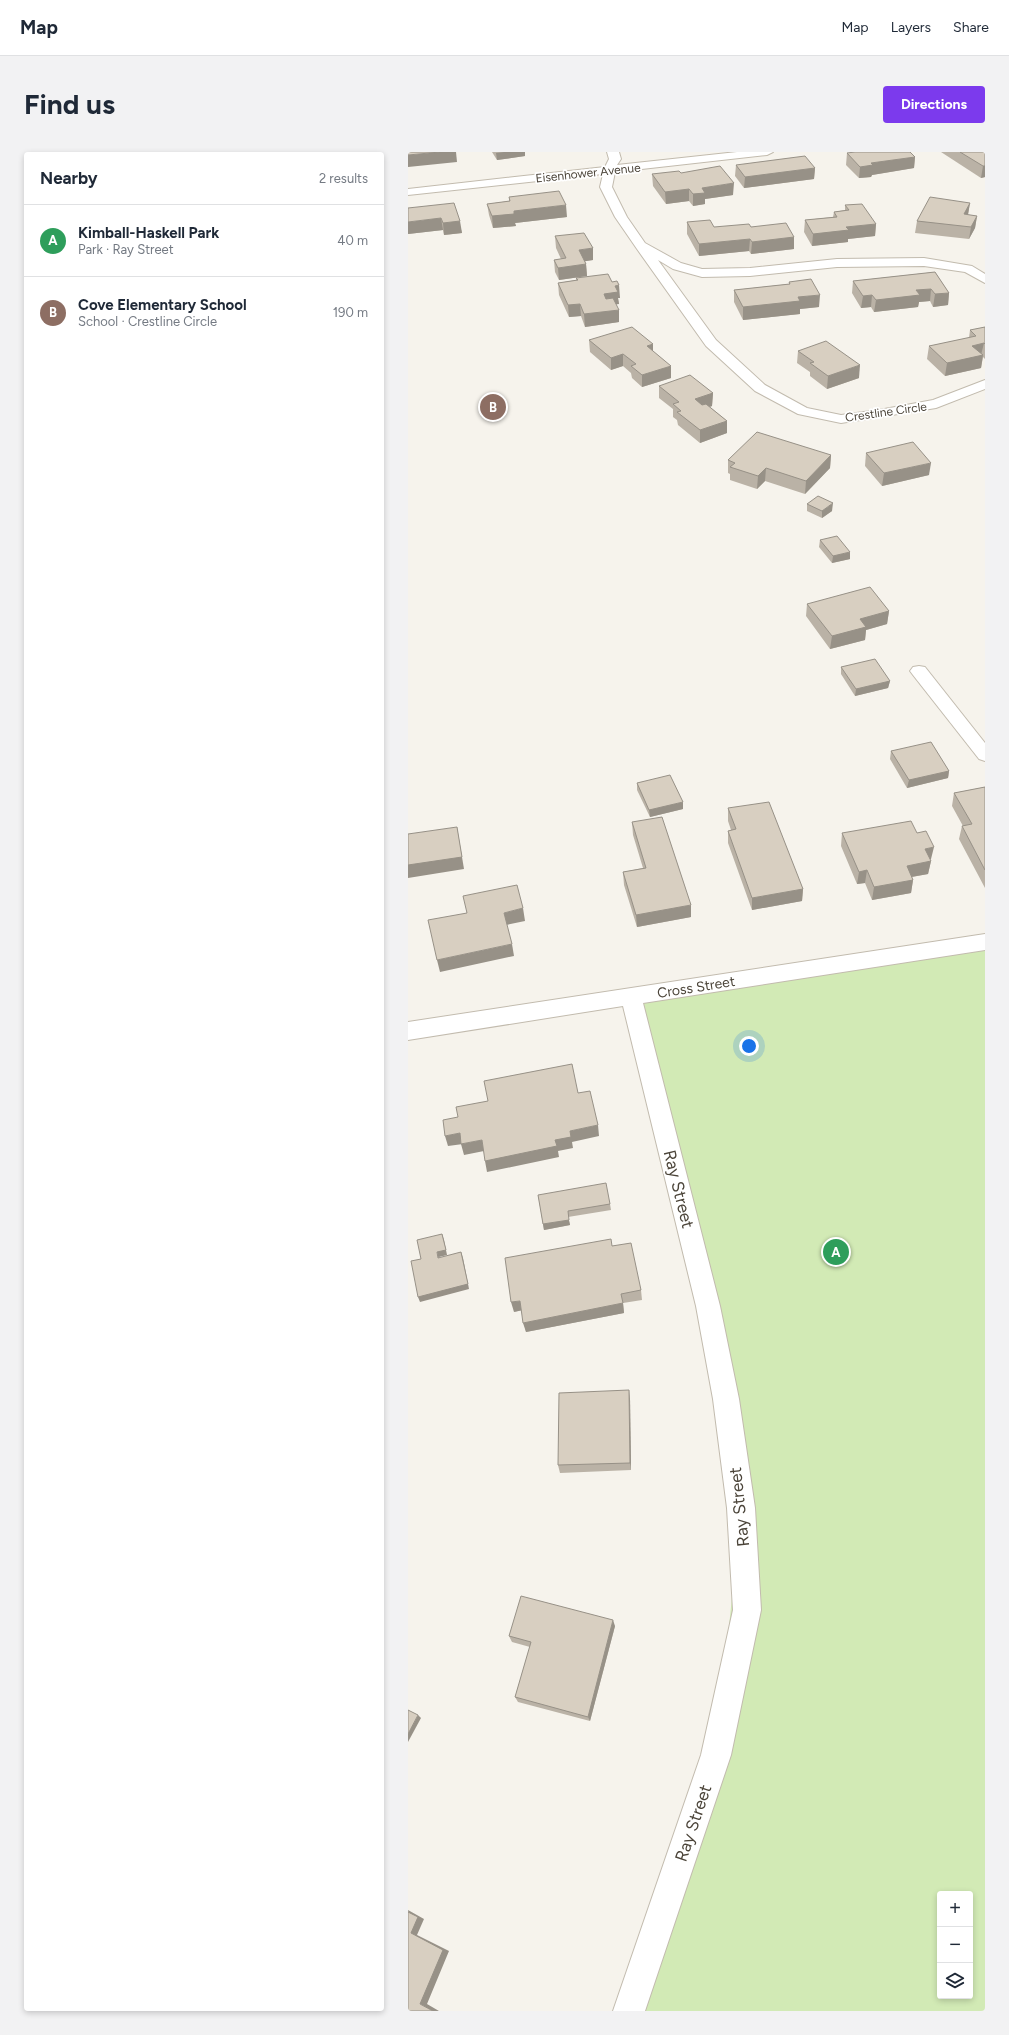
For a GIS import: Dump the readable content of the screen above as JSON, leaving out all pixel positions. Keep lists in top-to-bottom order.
{
  "streets": {
    "street": [
      "Eisenhower Avenue",
      "Crestline Circle",
      "Cross Street",
      "Ray Street"
    ]
  },
  "crossings": [
    ["Eisenhower Avenue", "Crestline Circle"],
    ["Cross Street", "Ray Street"]
  ],
  "page": {
    "header": "Map",
    "nav": ["Map", "Layers", "Share"],
    "buttons": "Directions",
    "title": "Find us",
    "heading": ["Nearby", "2 results"],
    "list": [
      {
        "mark": "A",
        "name": "Kimball-Haskell Park",
        "note": "Park · Ray Street",
        "value": "40 m"
      },
      {
        "mark": "B",
        "name": "Cove Elementary School",
        "note": "School · Crestline Circle",
        "value": "190 m"
      }
    ],
    "pins": ["B", "A"],
    "map_buttons": ["+", "−"]
  }
}
